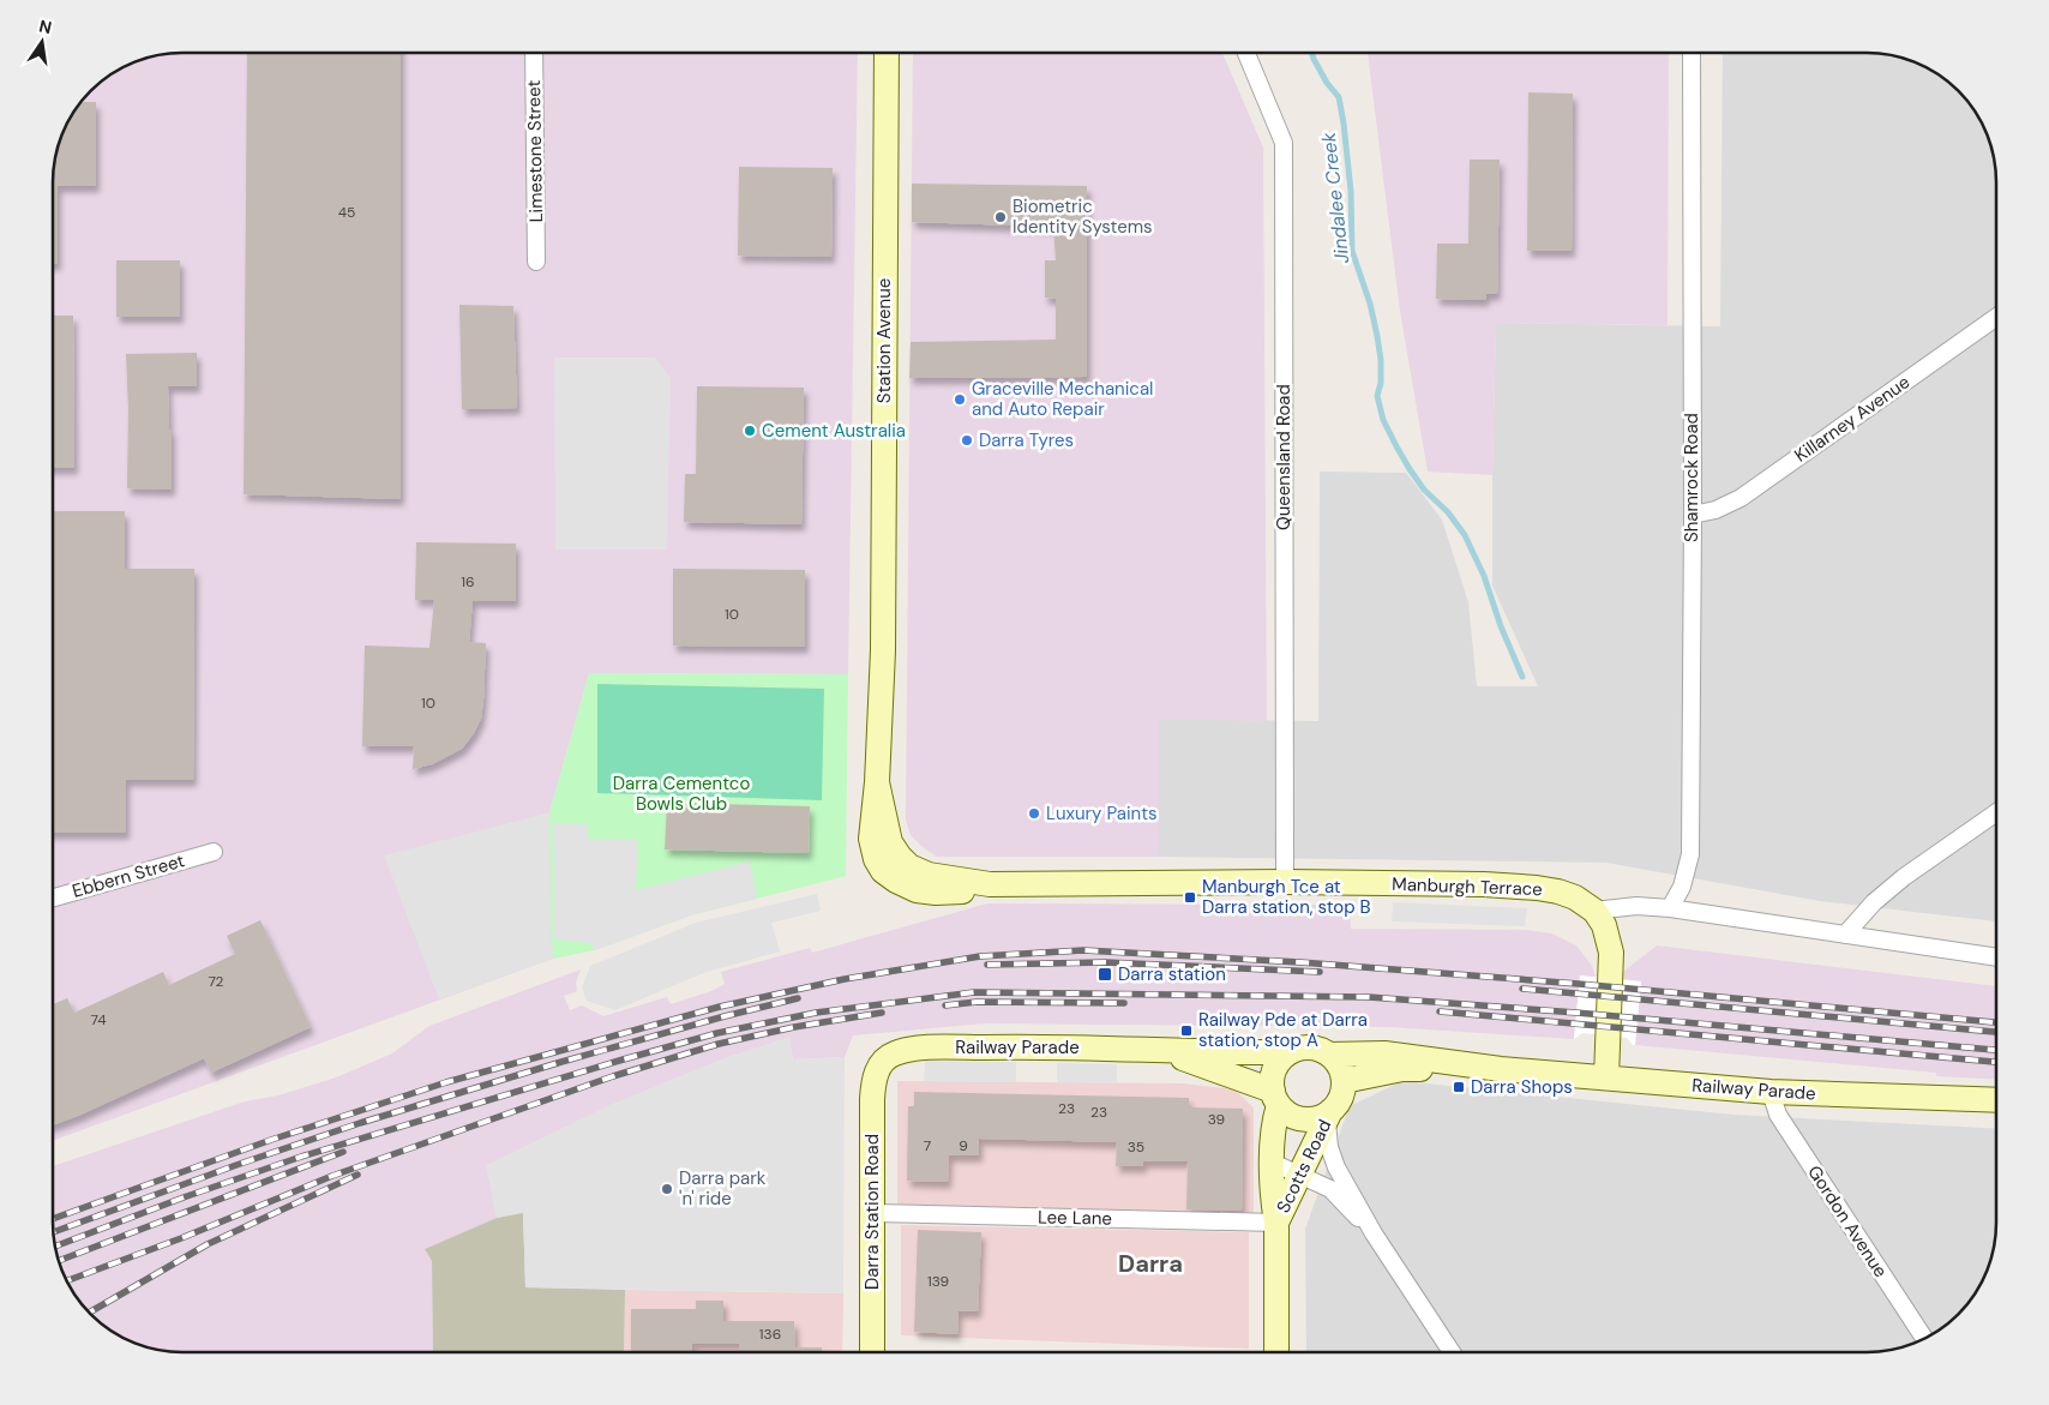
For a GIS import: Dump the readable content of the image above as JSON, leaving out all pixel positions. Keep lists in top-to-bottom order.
{
  "streets": {
    "street": [
      "Limestone Street",
      "Station Avenue",
      "Killarney Avenue",
      "Queensland Road",
      "Shamrock Road",
      "Ebbern Street",
      "Manburgh Terrace",
      "Railway Parade",
      "Scotts Road",
      "Darra Station Road",
      "Lee Lane",
      "Gordon Avenue"
    ]
  },
  "crossings": [
    ["Station Avenue", "Manburgh Terrace"],
    ["Killarney Avenue", "Shamrock Road"],
    ["Queensland Road", "Manburgh Terrace"],
    ["Railway Parade", "Scotts Road"],
    ["Railway Parade", "Darra Station Road"],
    ["Railway Parade", "Gordon Avenue"],
    ["Scotts Road", "Lee Lane"],
    ["Darra Station Road", "Lee Lane"]
  ],
  "districts": ["Darra"],
  "water": ["Jindalee Creek"],
  "parks": ["Darra Cementco Bowls Club"],
  "places": {
    "other": [
      "Biometric Identity Systems",
      "Graceville Mechanical and Auto Repair",
      "Cement Australia",
      "Darra Tyres",
      "Luxury Paints",
      "Darra park 'n' ride"
    ],
    "transit": [
      "Manburgh Tce at Darra station, stop B",
      "Darra station",
      "Railway Pde at Darra station, stop A",
      "Darra Shops"
    ]
  },
  "house_numbers": [
    "45",
    "16",
    "10",
    "10",
    "72",
    "74",
    "23",
    "23",
    "39",
    "7",
    "9",
    "35",
    "139",
    "136"
  ],
  "north": "top"
}
